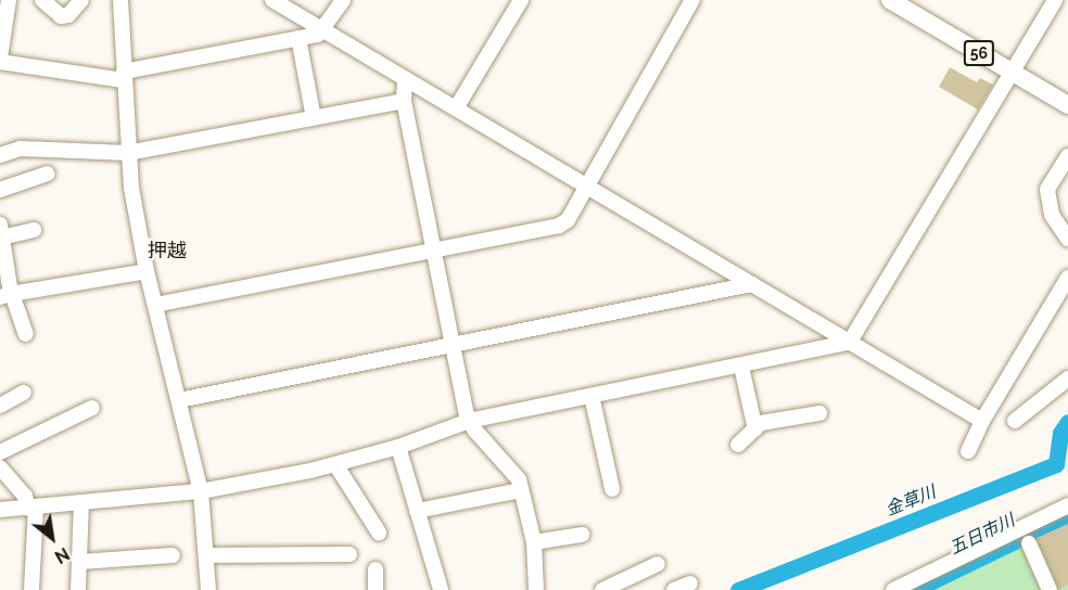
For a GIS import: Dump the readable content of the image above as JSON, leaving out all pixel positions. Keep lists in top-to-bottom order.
{
  "streets": {
    "main road": ["56"]
  },
  "districts": ["押越"],
  "water": ["金草川", "五日市川"],
  "north": "bottom right"
}
